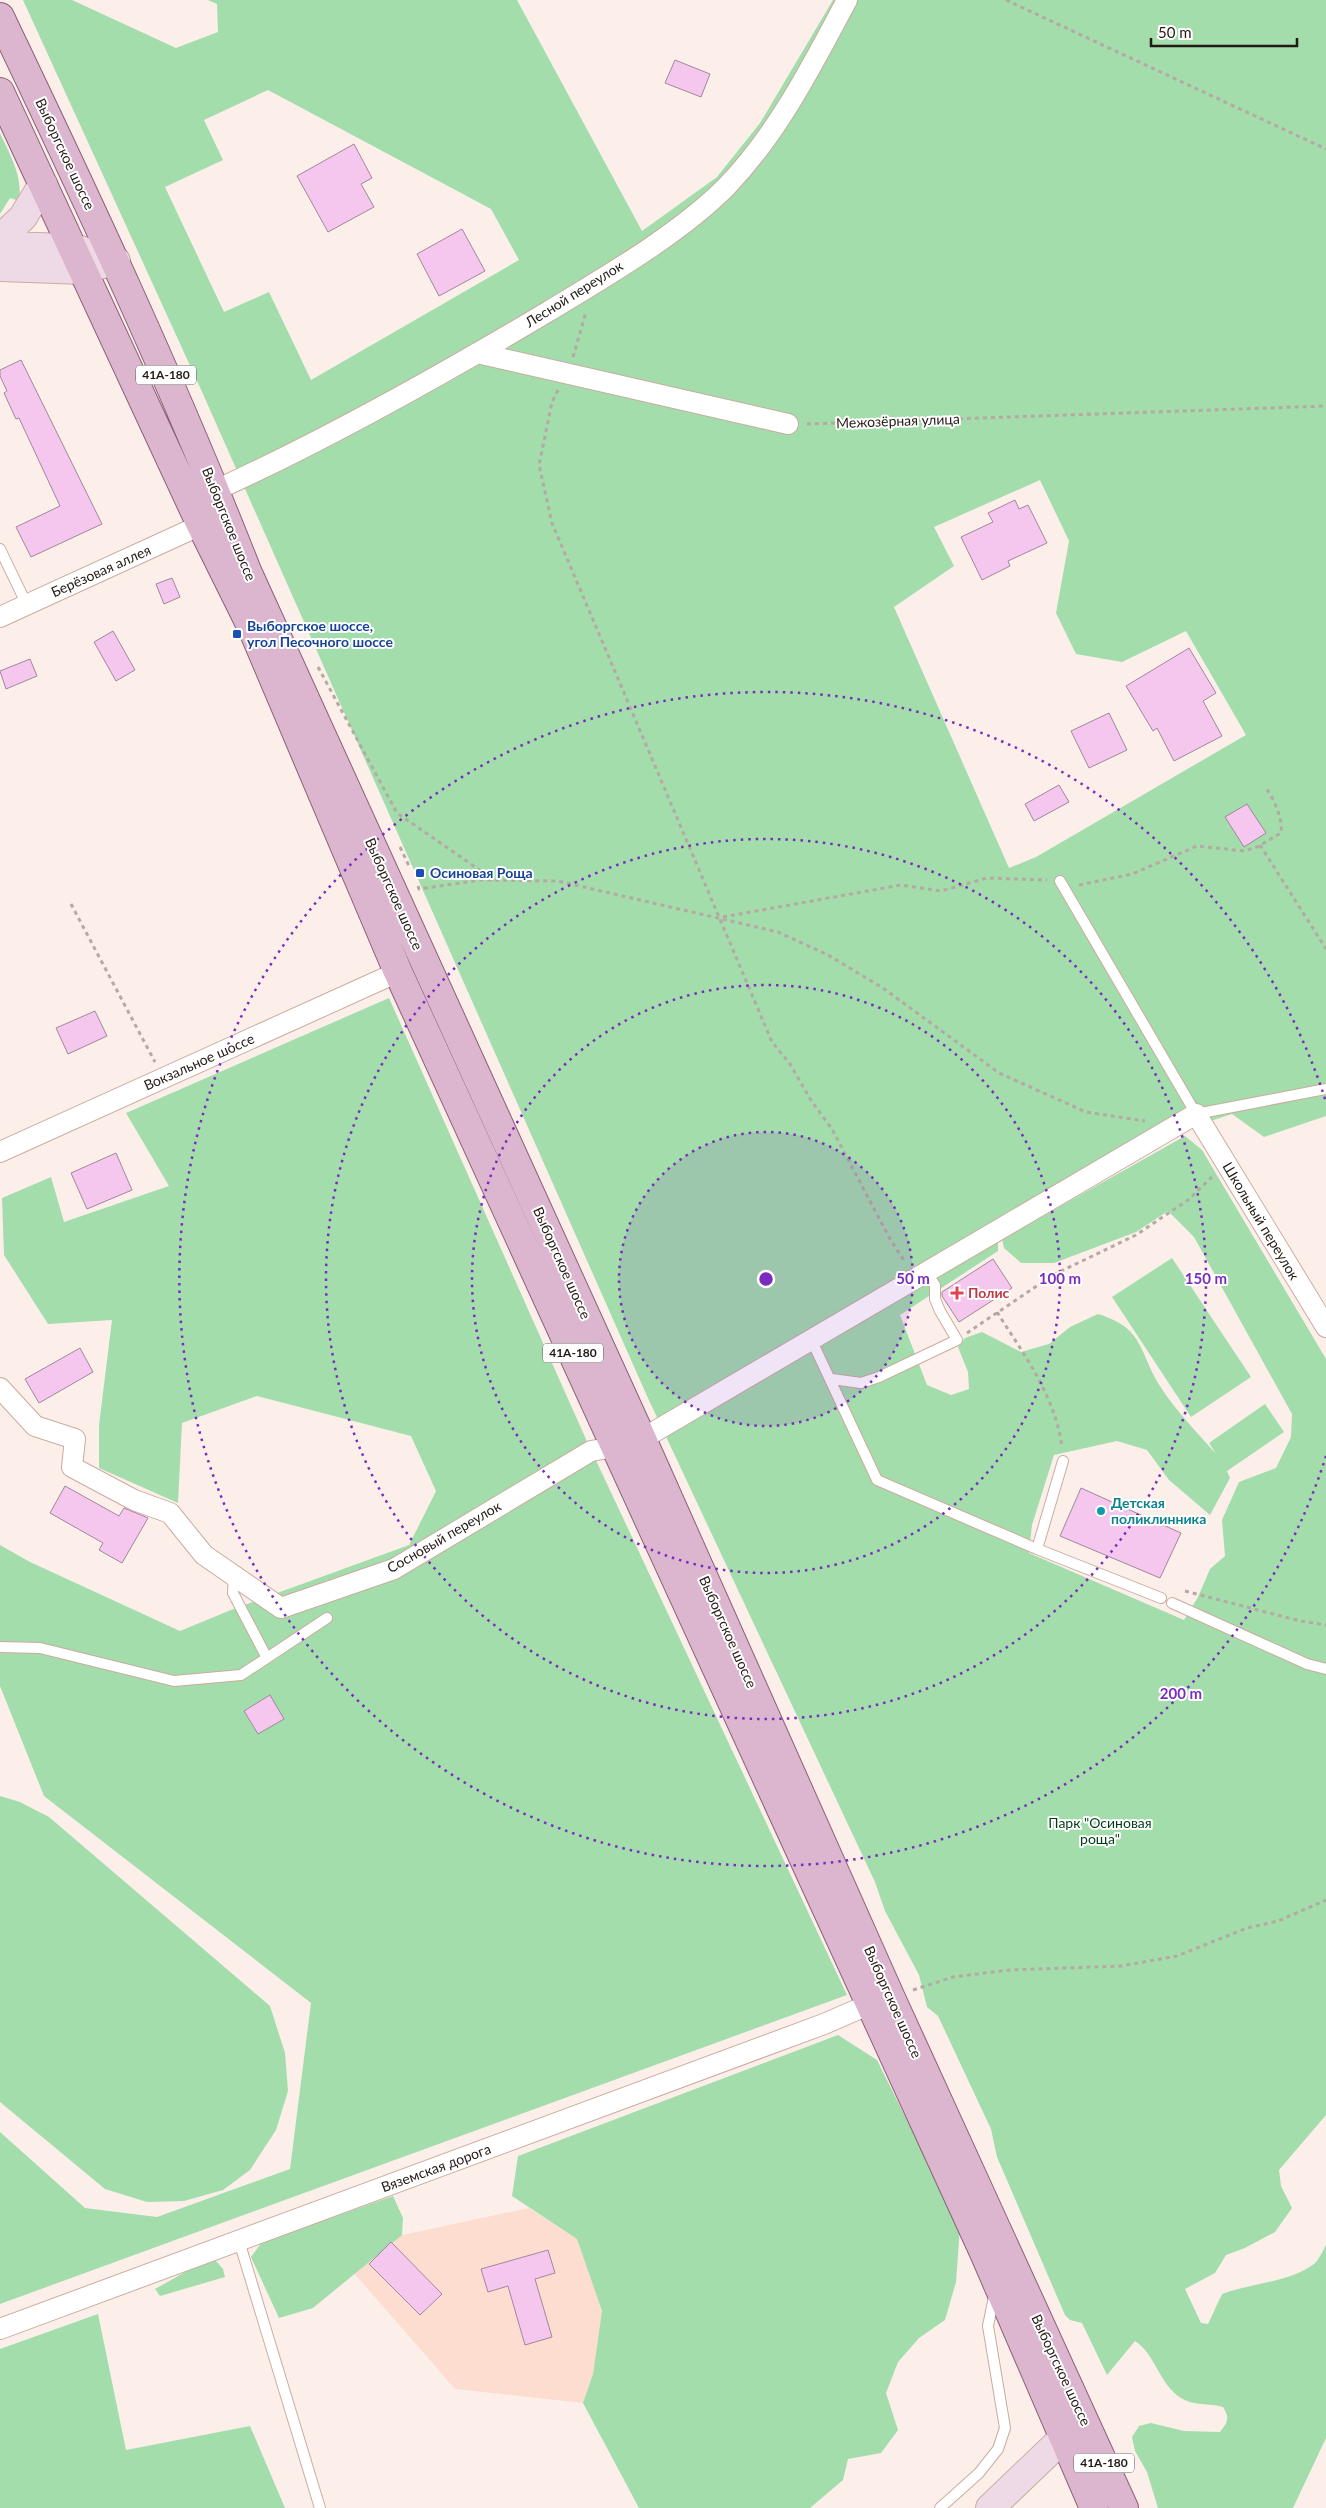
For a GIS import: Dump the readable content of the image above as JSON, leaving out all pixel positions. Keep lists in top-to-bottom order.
{
  "streets": {
    "main road": ["Выборгское шоссе", "41А-180"],
    "street": [
      "Лесной переулок",
      "Берёзовая аллея",
      "Вокзальное шоссе",
      "Школьный переулок",
      "Сосновый переулок",
      "Вяземская дорога"
    ],
    "path": ["Межозёрная улица"]
  },
  "crossings": [
    ["Выборгское шоссе", "Лесной переулок"],
    ["Выборгское шоссе", "Берёзовая аллея"],
    ["Выборгское шоссе", "Вокзальное шоссе"],
    ["Выборгское шоссе", "Сосновый переулок"],
    ["Выборгское шоссе", "Вяземская дорога"]
  ],
  "parks": ["Парк \"Осиновая роща\""],
  "places": {
    "transit": ["Выборгское шоссе, угол Песочного шоссе", "Осиновая Роща"],
    "health": ["Полис"],
    "other": ["Детская поликлинника"]
  },
  "scale_bar": "50 m",
  "rings": [
    "50 m",
    "100 m",
    "150 m",
    "200 m"
  ]
}
